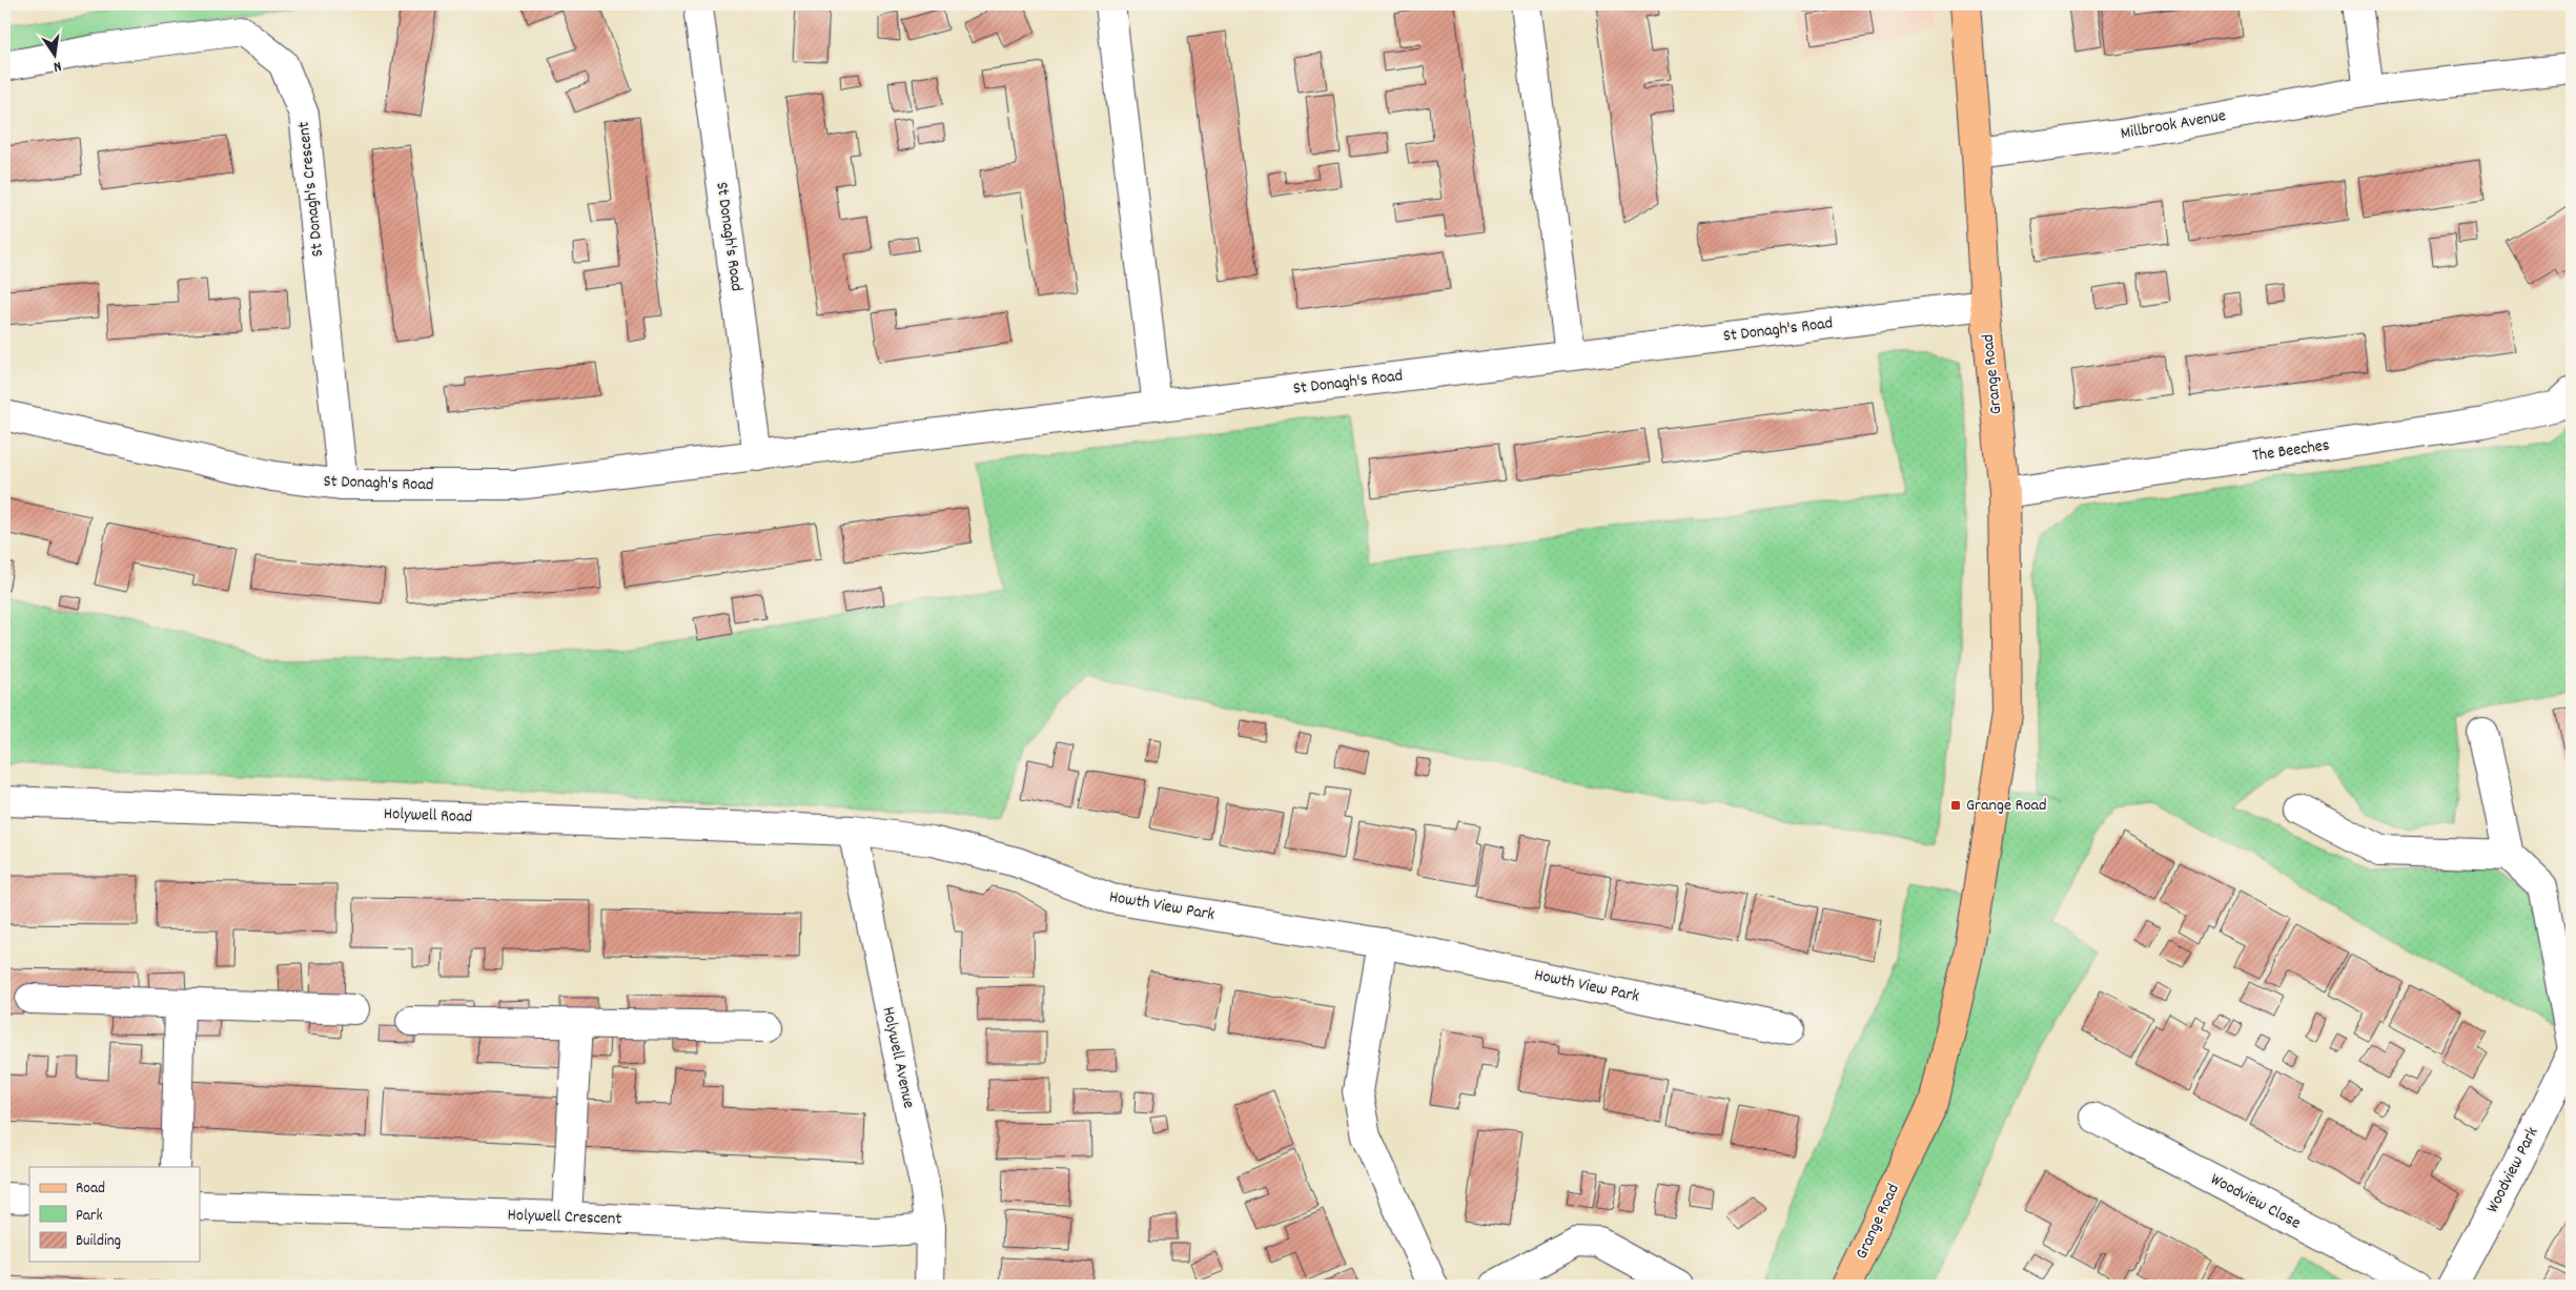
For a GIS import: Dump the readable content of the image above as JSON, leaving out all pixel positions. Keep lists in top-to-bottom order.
{
  "streets": {
    "main road": ["Grange Road"],
    "street": [
      "Millbrook Avenue",
      "St Donagh's Crescent",
      "St Donagh's Road",
      "The Beeches",
      "Holywell Road",
      "Howth View Park",
      "Holywell Avenue",
      "Woodview Park",
      "Woodview Close",
      "Holywell Crescent"
    ]
  },
  "crossings": [
    ["Millbrook Avenue", "Grange Road"],
    ["St Donagh's Crescent", "St Donagh's Road"],
    ["St Donagh's Road", "Grange Road"],
    ["Grange Road", "The Beeches"],
    ["Holywell Road", "Howth View Park"],
    ["Holywell Road", "Holywell Avenue"],
    ["Howth View Park", "Holywell Avenue"],
    ["Holywell Avenue", "Holywell Crescent"]
  ],
  "places": {
    "transit": ["Grange Road"]
  },
  "legend": ["Road", "Park", "Building"],
  "north": "bottom"
}
